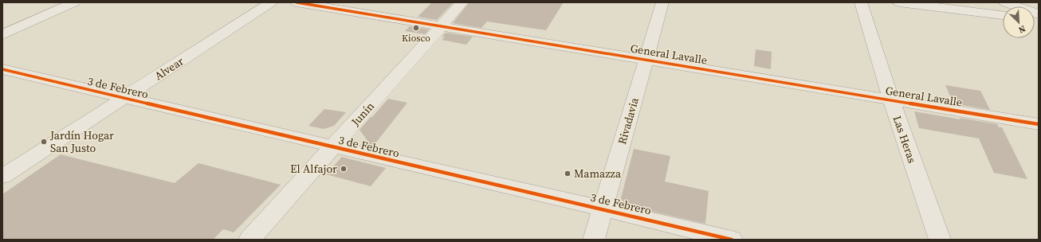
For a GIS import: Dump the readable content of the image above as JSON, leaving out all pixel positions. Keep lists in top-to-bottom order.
{
  "streets": {
    "street": [
      "General Lavalle",
      "Alvear",
      "3 de Febrero",
      "Junín",
      "Rivadavia",
      "Las Heras"
    ]
  },
  "crossings": [
    ["General Lavalle", "Junín"],
    ["General Lavalle", "Rivadavia"],
    ["General Lavalle", "Las Heras"],
    ["Alvear", "3 de Febrero"],
    ["3 de Febrero", "Junín"],
    ["3 de Febrero", "Rivadavia"]
  ],
  "places": [
    "Kiosco",
    "Jardín Hogar San Justo",
    "El Alfajor",
    "Mamazza"
  ],
  "north": "bottom right"
}
